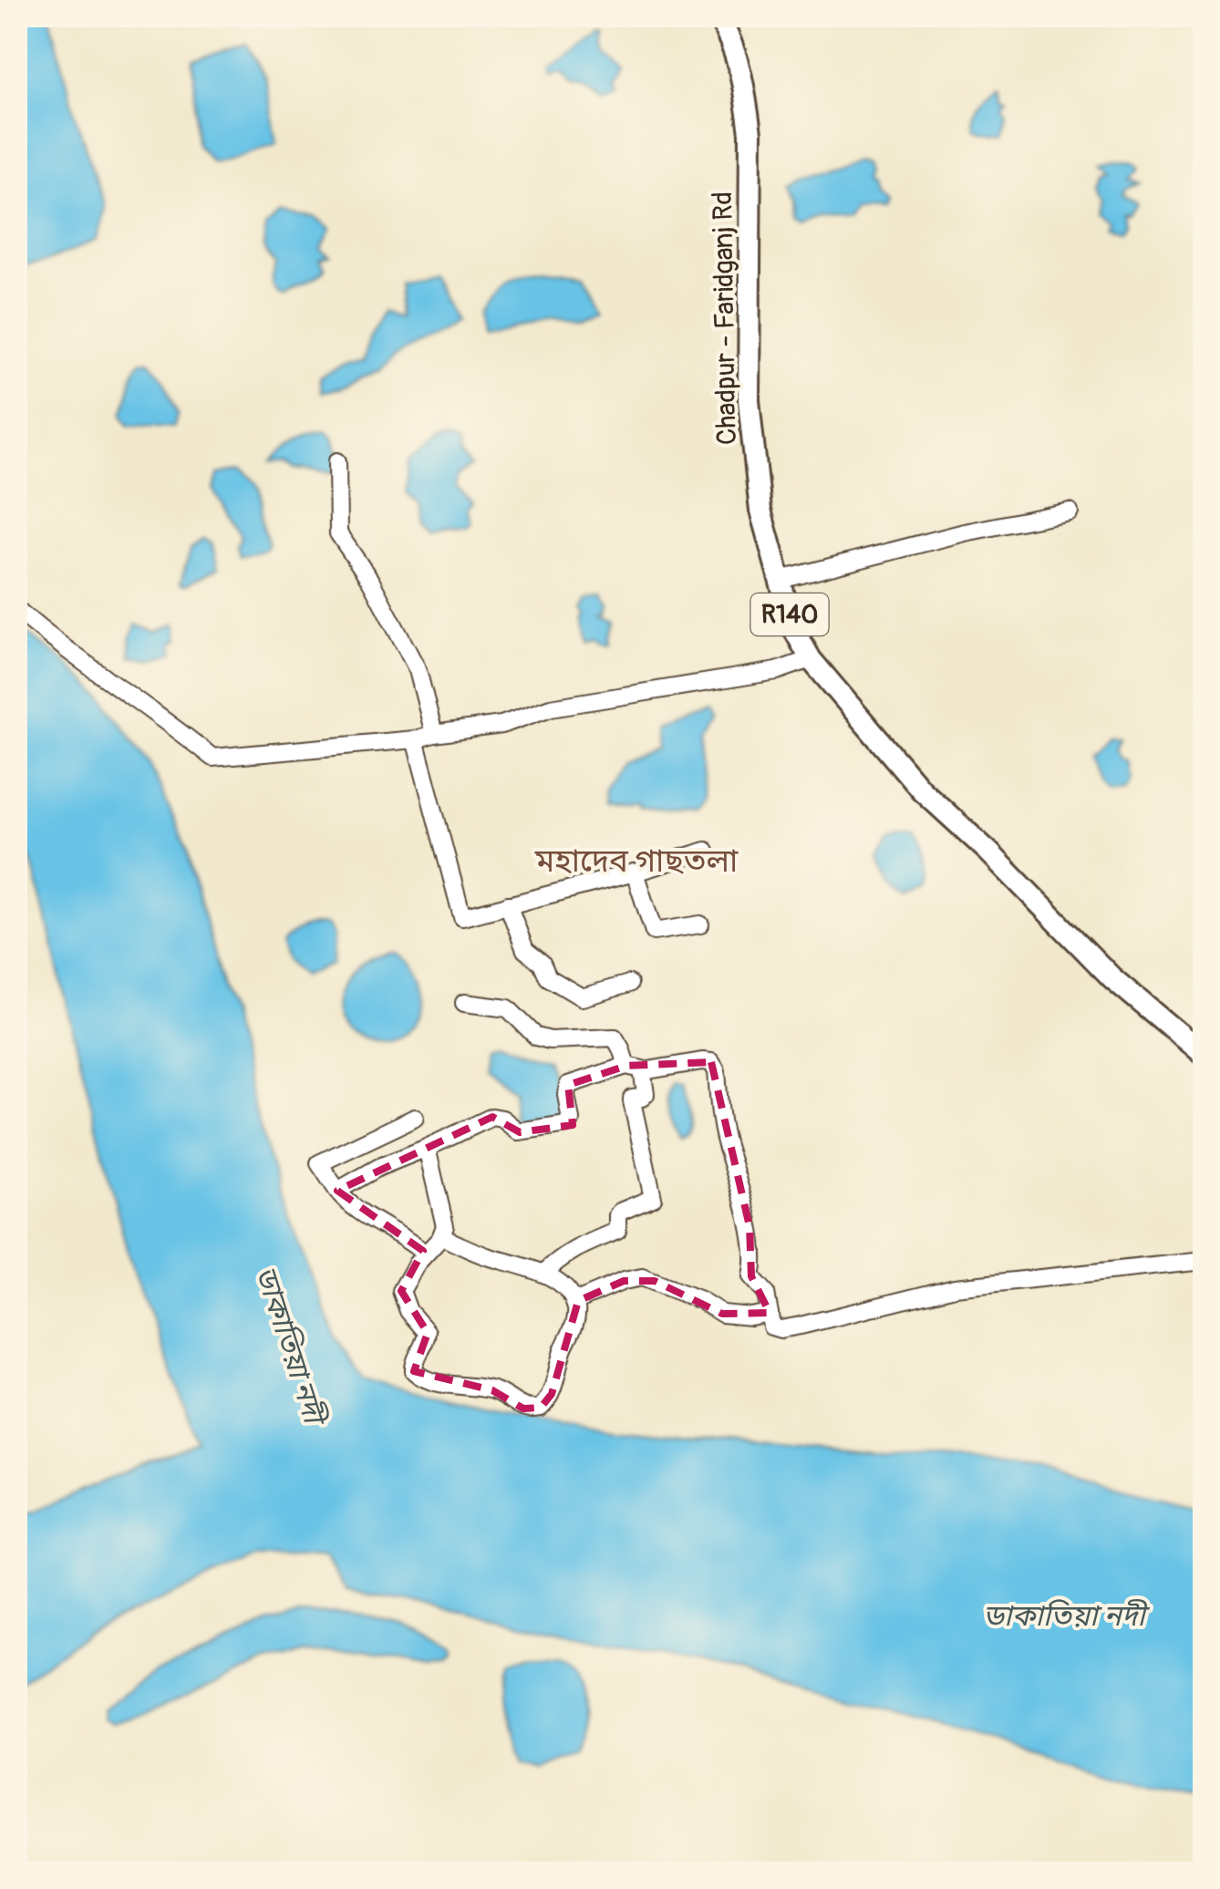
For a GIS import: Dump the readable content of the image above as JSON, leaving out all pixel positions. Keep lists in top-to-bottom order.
{
  "streets": {
    "main road": ["Chadpur - Faridganj Rd", "R140"]
  },
  "districts": ["মহাদেব গাছতলা"],
  "water": ["ডাকাতিয়া নদী"]
}
